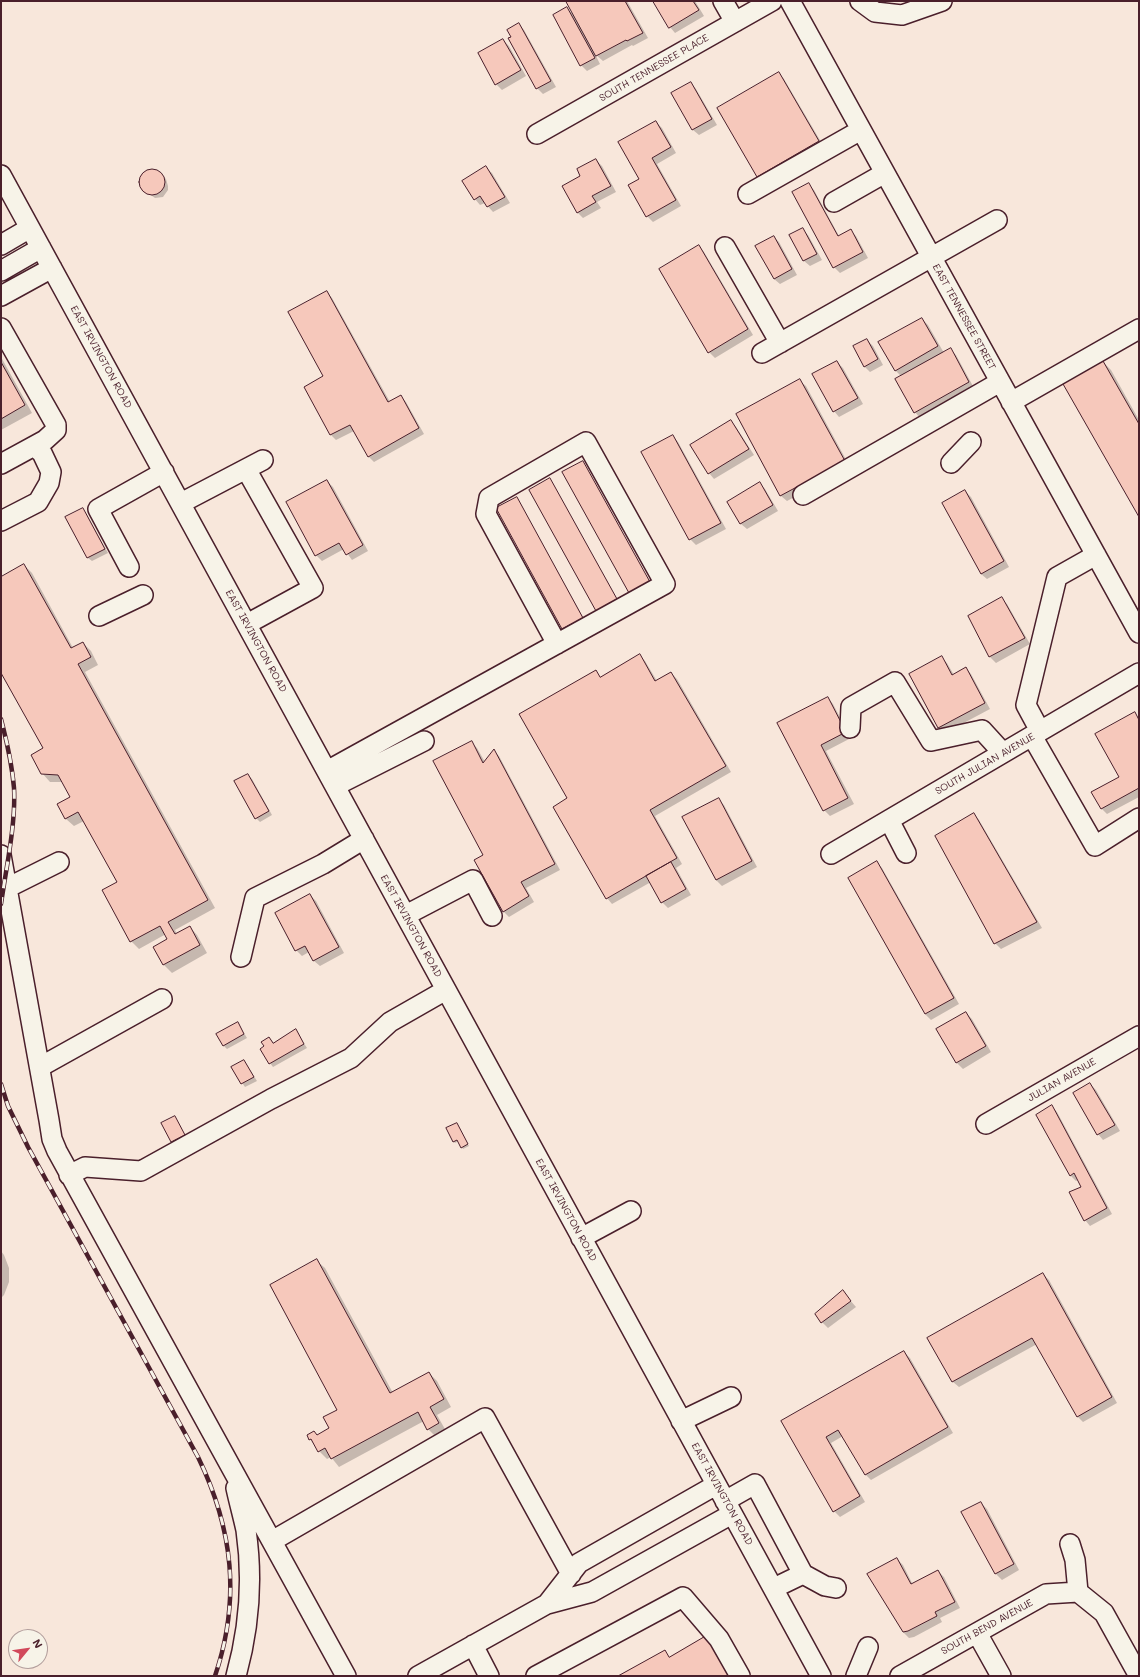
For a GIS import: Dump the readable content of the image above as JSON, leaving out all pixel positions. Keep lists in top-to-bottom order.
{
  "streets": {
    "street": [
      "SOUTH TENNESSEE PLACE",
      "EAST TENNESSEE STREET",
      "EAST IRVINGTON ROAD",
      "SOUTH JULIAN AVENUE",
      "JULIAN AVENUE",
      "SOUTH BEND AVENUE"
    ]
  },
  "north": "top right"
}
